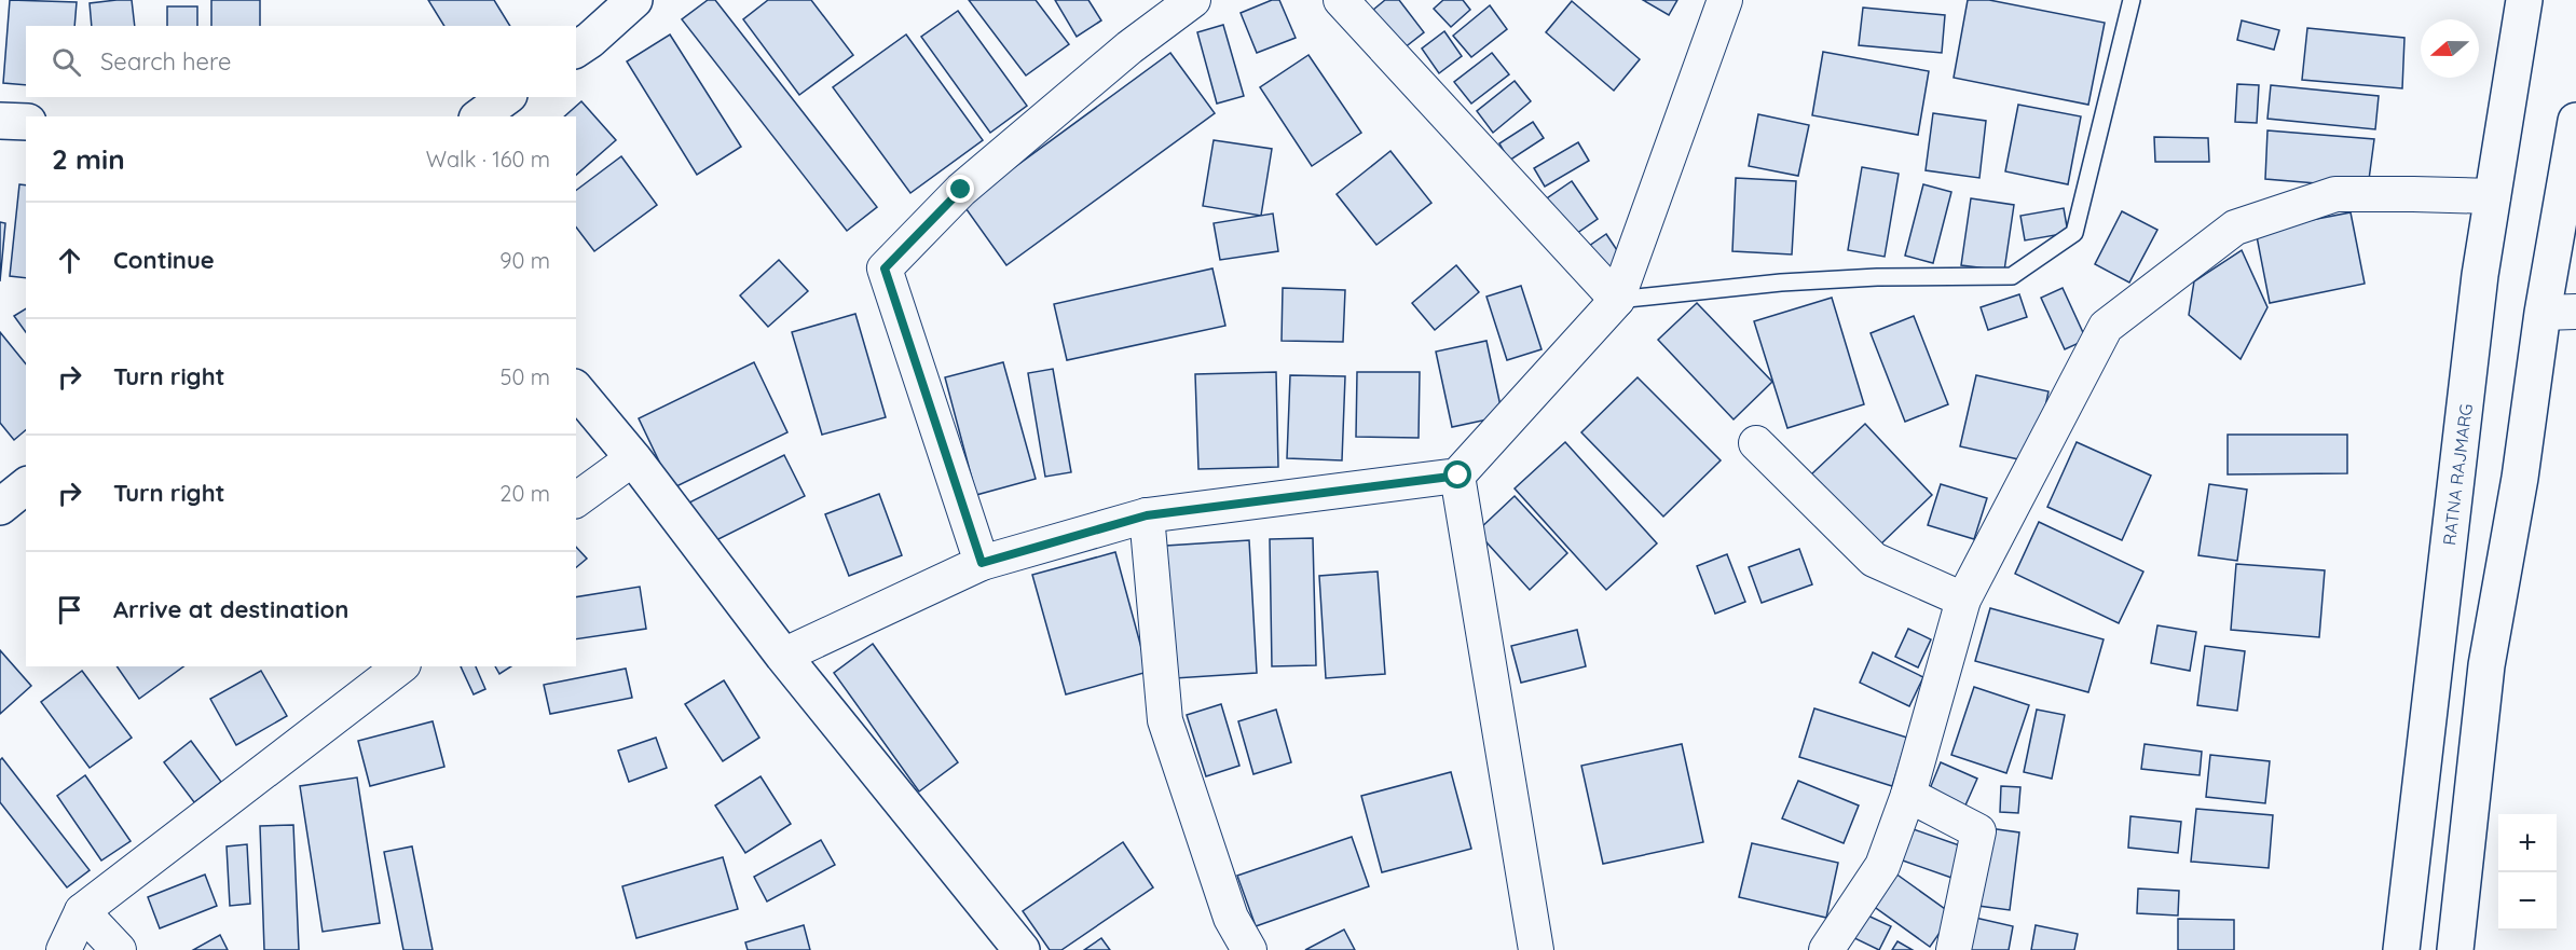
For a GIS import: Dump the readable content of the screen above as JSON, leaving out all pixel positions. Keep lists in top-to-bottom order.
{
  "streets": {
    "main road": ["RATNA RAJMARG"]
  },
  "north": "left",
  "page": {
    "search": "Search here",
    "heading": ["2 min", "Walk · 160 m"],
    "list": [
      ["Continue", "90 m"],
      ["Turn right", "50 m"],
      ["Turn right", "20 m"],
      "Arrive at destination"
    ],
    "map_buttons": ["+", "−"]
  }
}
